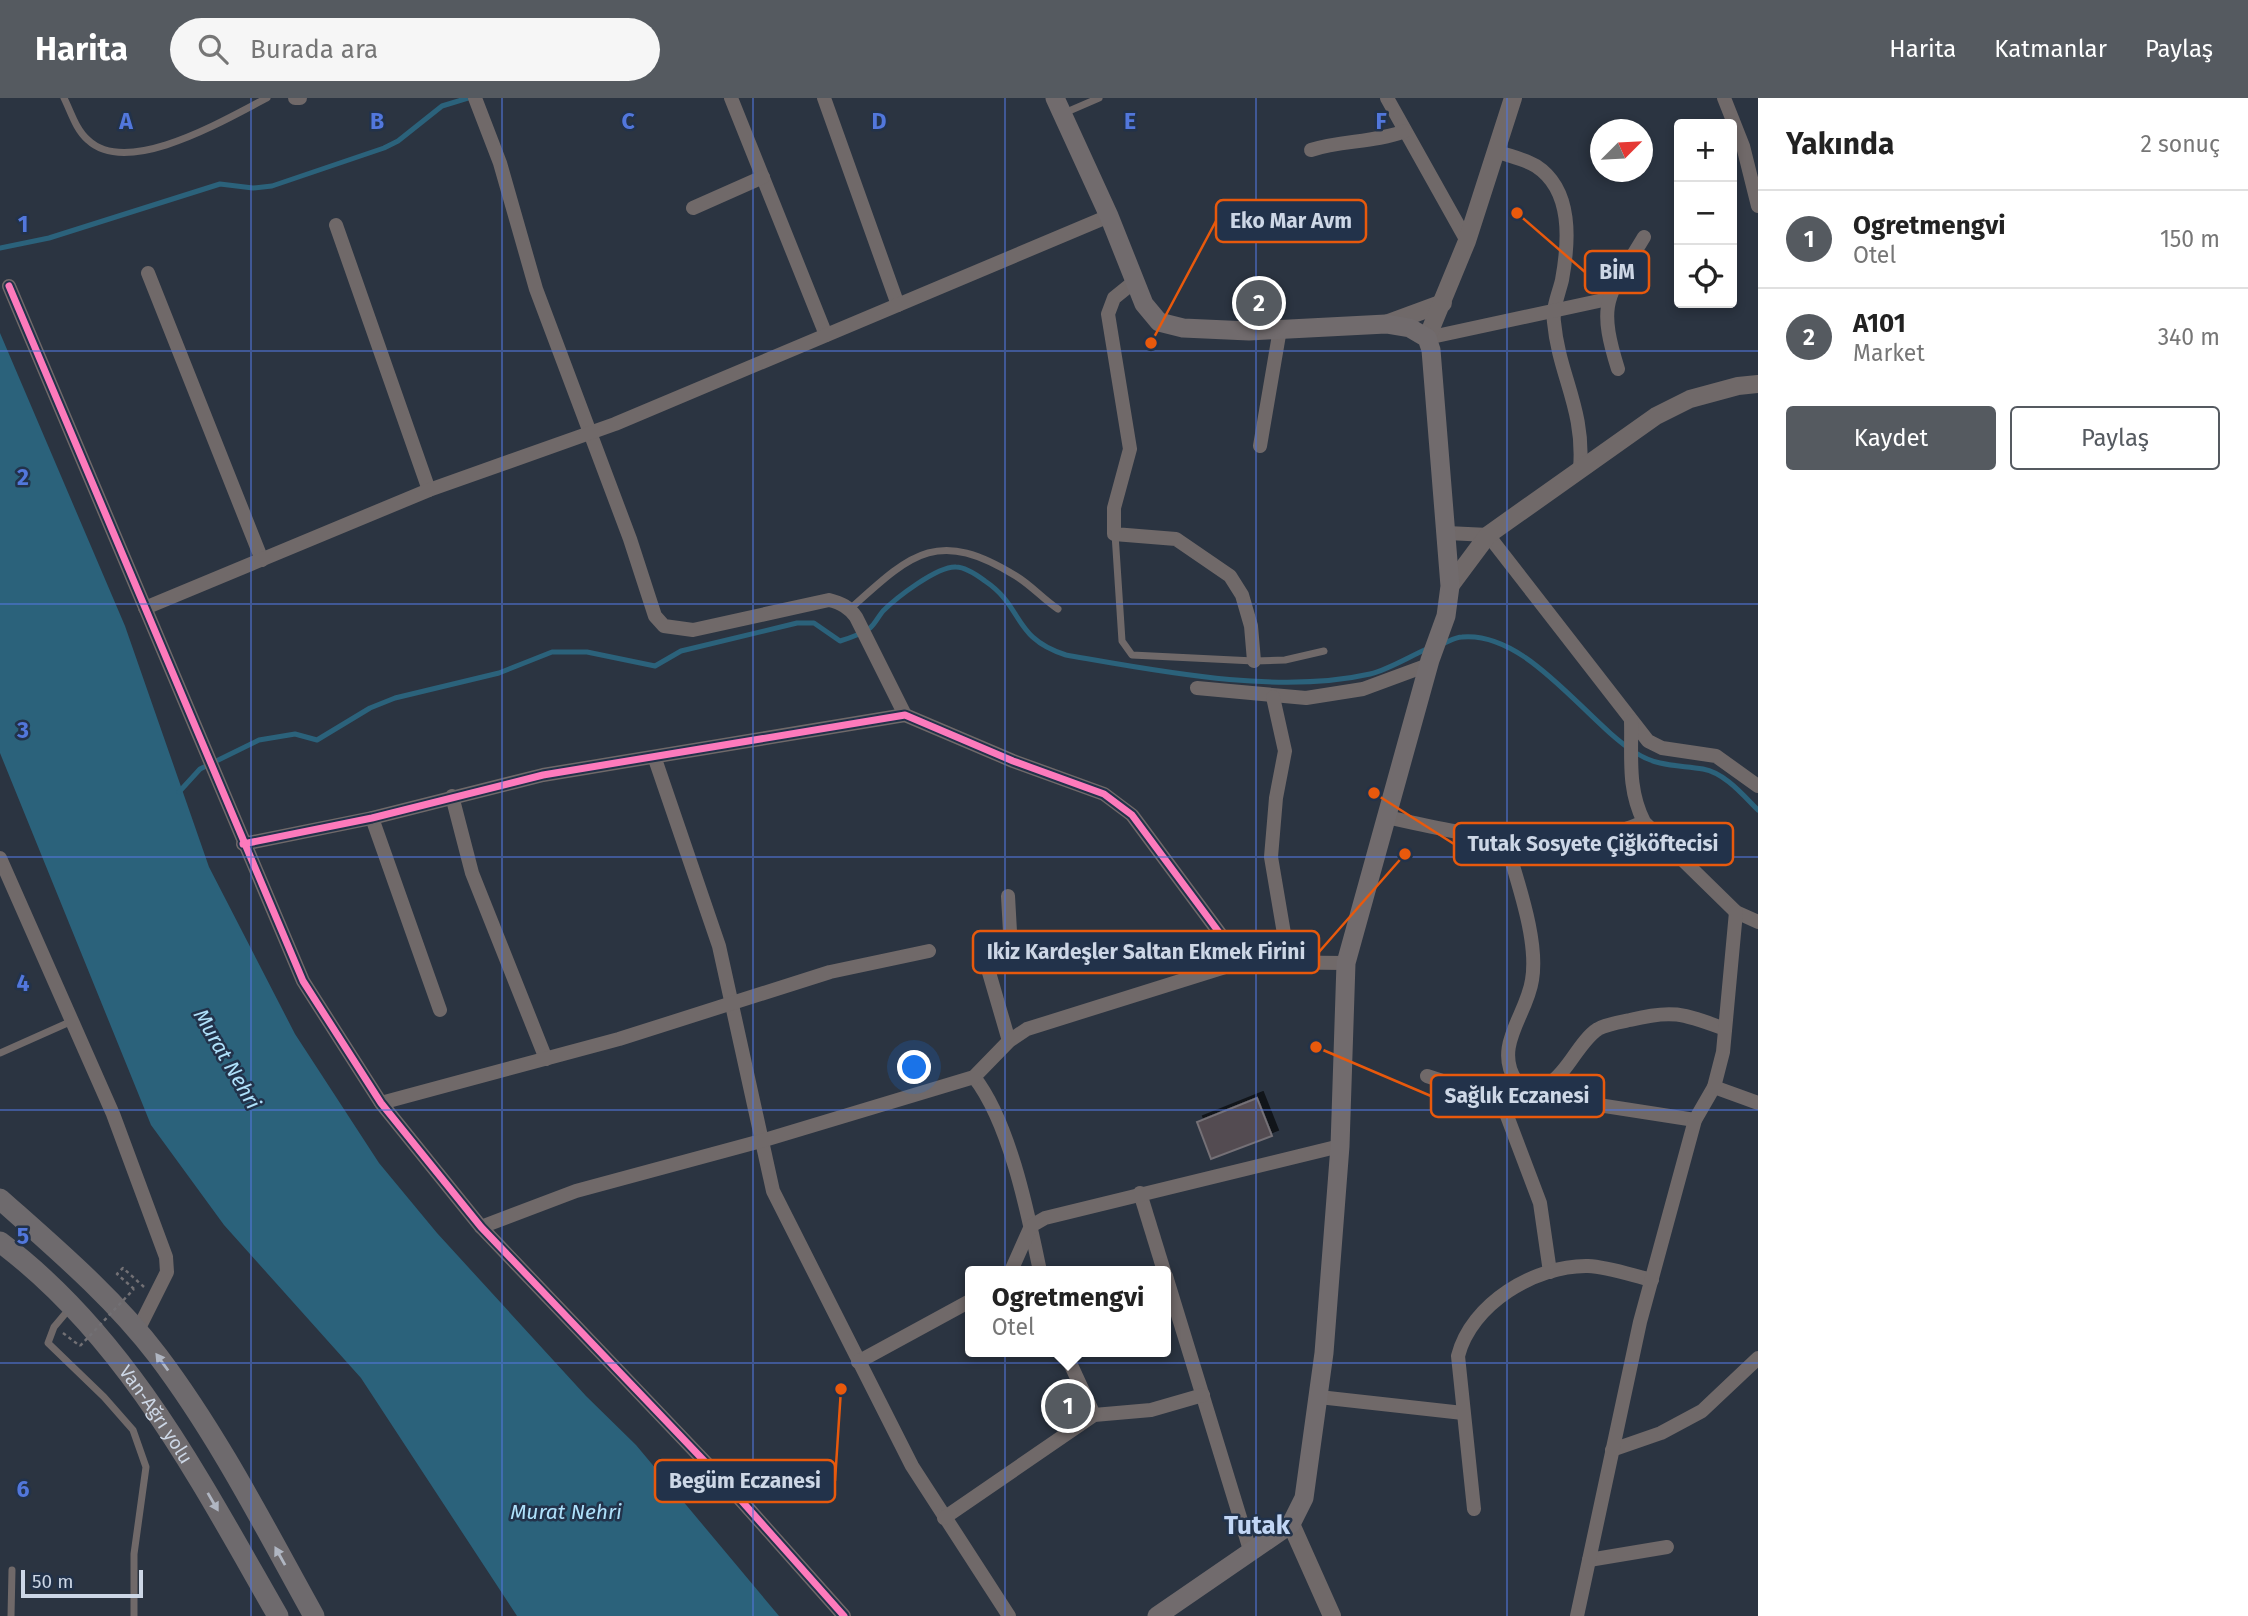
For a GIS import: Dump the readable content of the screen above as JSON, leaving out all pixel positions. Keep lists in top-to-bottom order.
{
  "streets": {
    "main road": ["Van-Ağrı yolu"]
  },
  "districts": ["Tutak"],
  "water": ["Murat Nehri"],
  "places": [
    "BİM",
    "Eko Mar Avm",
    "Tutak Sosyete Çiğköftecisi",
    "Ikiz Kardeşler Saltan Ekmek Firini",
    "Sağlık Eczanesi",
    "Begüm Eczanesi"
  ],
  "scale_bar": "50 m",
  "north": "top right",
  "page": {
    "header": "Harita",
    "search": "Burada ara",
    "nav": ["Harita", "Katmanlar", "Paylaş"],
    "heading": ["Yakında", "2 sonuç"],
    "map_buttons": ["+", "−"],
    "list": [
      {
        "mark": "1",
        "name": "Ogretmengvi",
        "note": "Otel",
        "value": "150 m"
      },
      {
        "mark": "2",
        "name": "A101",
        "note": "Market",
        "value": "340 m"
      }
    ],
    "pins": ["2", "1"],
    "buttons": ["Kaydet", "Paylaş"],
    "popup": ["Ogretmengvi", "Otel"],
    "scale": "50 m"
  },
  "grid": {
    "columns": [
      "A",
      "B",
      "C",
      "D",
      "E",
      "F"
    ],
    "rows": [
      "1",
      "2",
      "3",
      "4",
      "5",
      "6"
    ]
  }
}
